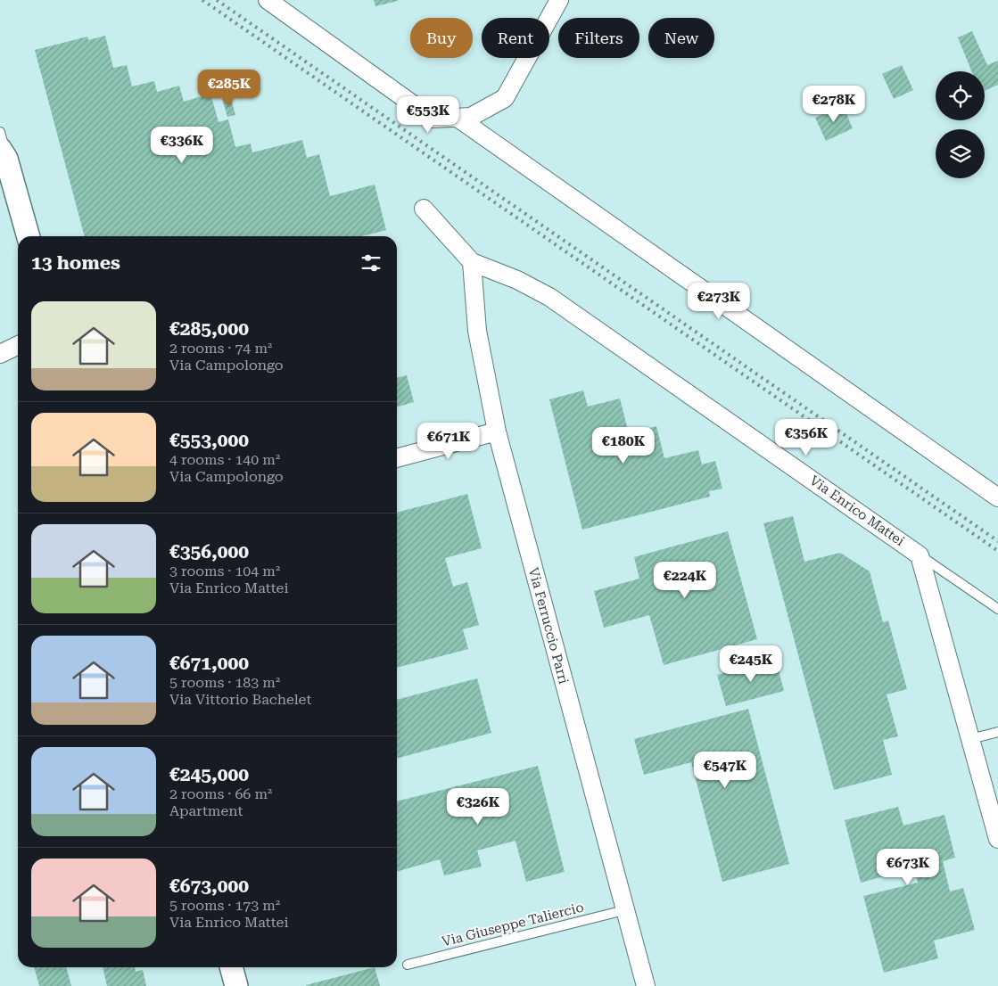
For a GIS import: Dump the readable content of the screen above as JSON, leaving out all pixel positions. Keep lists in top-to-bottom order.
{
  "streets": {
    "street": ["Via Enrico Mattei", "Via Ferruccio Parri"],
    "lane": ["Via Giuseppe Taliercio"]
  },
  "crossings": [
    ["Via Enrico Mattei", "Via Ferruccio Parri"],
    ["Via Ferruccio Parri", "Via Giuseppe Taliercio"]
  ],
  "page": {
    "chip": [
      "Buy",
      "Rent",
      "Filters",
      "New"
    ],
    "price": [
      "€285K",
      "€278K",
      "€553K",
      "€336K",
      "€273K",
      "€356K",
      "€671K",
      "€180K",
      "€224K",
      "€245K",
      "€547K",
      "€326K",
      "€673K"
    ],
    "heading": "13 homes",
    "list": [
      {
        "name": "€285,000",
        "note": "2 rooms · 74 m² · Via Campolongo"
      },
      {
        "name": "€553,000",
        "note": "4 rooms · 140 m² · Via Campolongo"
      },
      {
        "name": "€356,000",
        "note": "3 rooms · 104 m² · Via Enrico Mattei"
      },
      {
        "name": "€671,000",
        "note": "5 rooms · 183 m² · Via Vittorio Bachelet"
      },
      {
        "name": "€245,000",
        "note": "2 rooms · 66 m² · Apartment"
      },
      {
        "name": "€673,000",
        "note": "5 rooms · 173 m² · Via Enrico Mattei"
      }
    ]
  }
}
